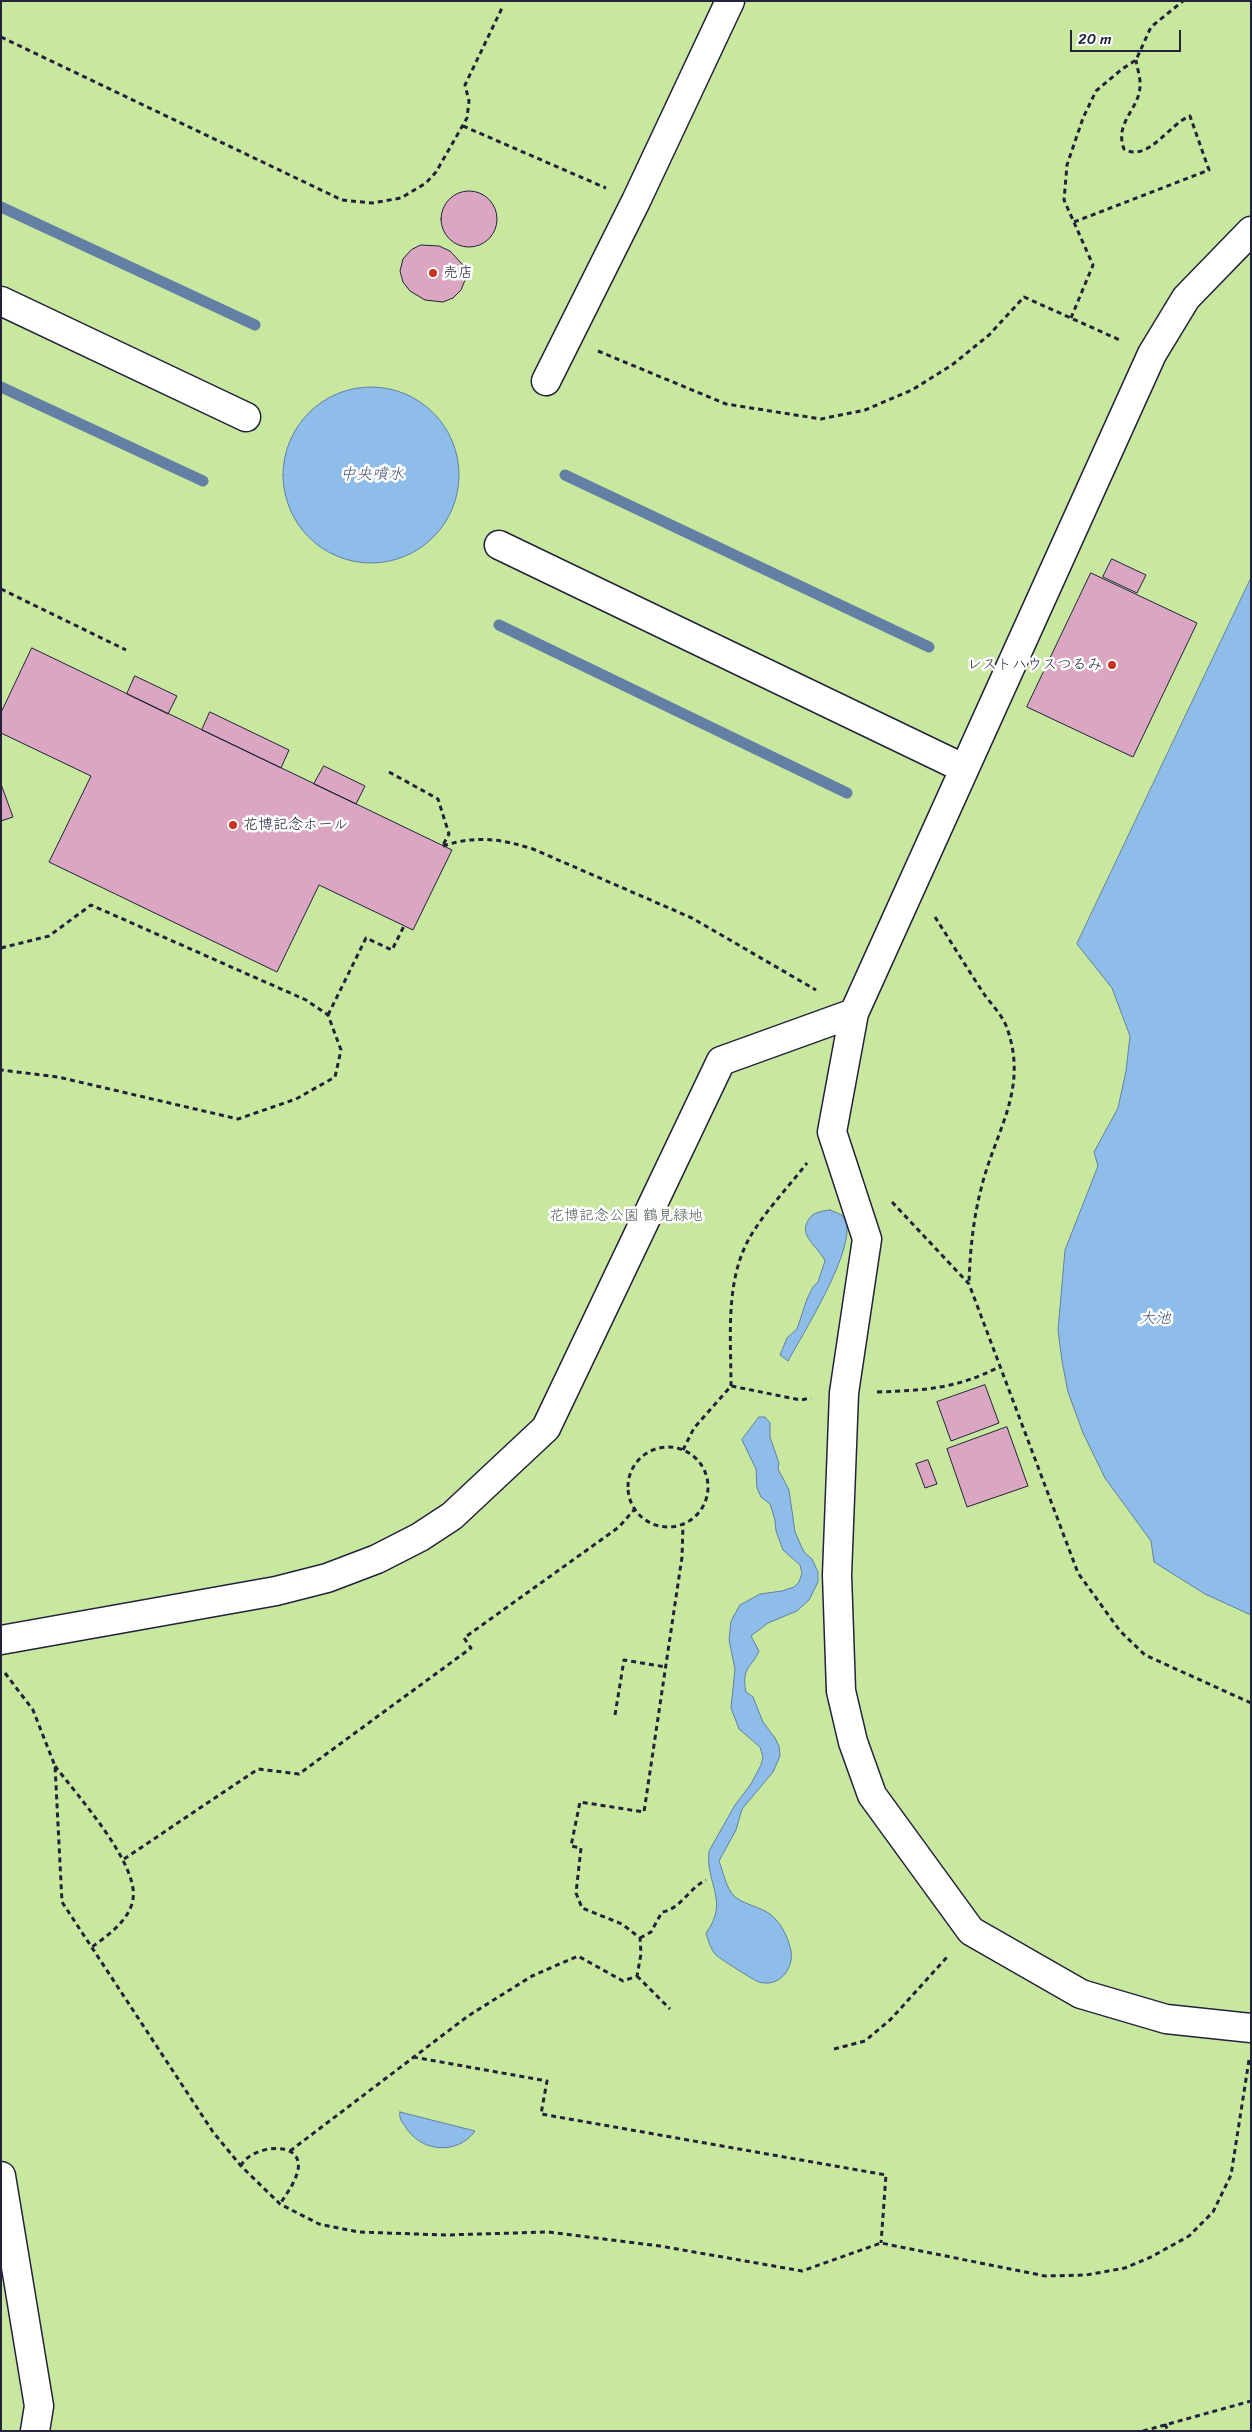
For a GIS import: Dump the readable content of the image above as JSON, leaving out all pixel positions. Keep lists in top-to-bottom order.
{
  "water": ["中央噴水", "大池"],
  "parks": ["花博記念公園 鶴見緑地"],
  "places": ["売店", "レストハウスつるみ", "花博記念ホール"],
  "scale_bar": "20 m"
}
